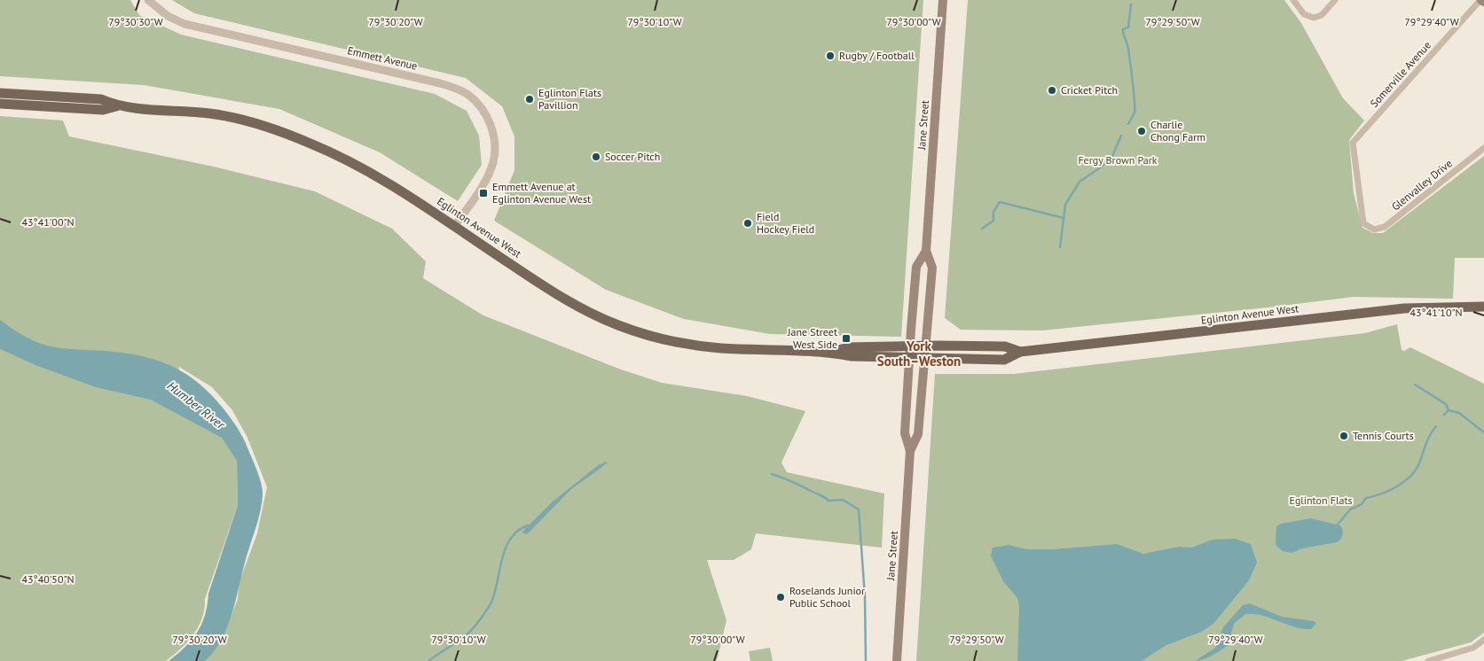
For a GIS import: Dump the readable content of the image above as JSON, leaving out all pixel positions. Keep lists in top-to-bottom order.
{
  "streets": {
    "main road": ["Jane Street", "Eglinton Avenue West"],
    "street": ["Emmett Avenue", "Somerville Avenue", "Glenvalley Drive"]
  },
  "crossings": [
    ["Emmett Avenue", "Eglinton Avenue West"],
    ["Somerville Avenue", "Glenvalley Drive"],
    ["Jane Street", "Eglinton Avenue West"]
  ],
  "districts": ["York South–Weston"],
  "water": ["Humber River"],
  "parks": ["Fergy Brown Park", "Eglinton Flats"],
  "places": {
    "other": [
      "Rugby / Football",
      "Cricket Pitch",
      "Eglinton Flats Pavillion",
      "Charlie Chong Farm",
      "Soccer Pitch",
      "Field Hockey Field",
      "Tennis Courts",
      "Roselands Junior Public School"
    ],
    "transit": ["Emmett Avenue at Eglinton Avenue West", "Jane Street West Side"]
  },
  "coordinates": [
    "79°30'30\"W",
    "79°30'20\"W",
    "79°30'10\"W",
    "79°30'00\"W",
    "79°29'50\"W",
    "79°29'40\"W",
    "43°41'00\"N",
    "43°41'10\"N",
    "43°40'50\"N"
  ]
}
